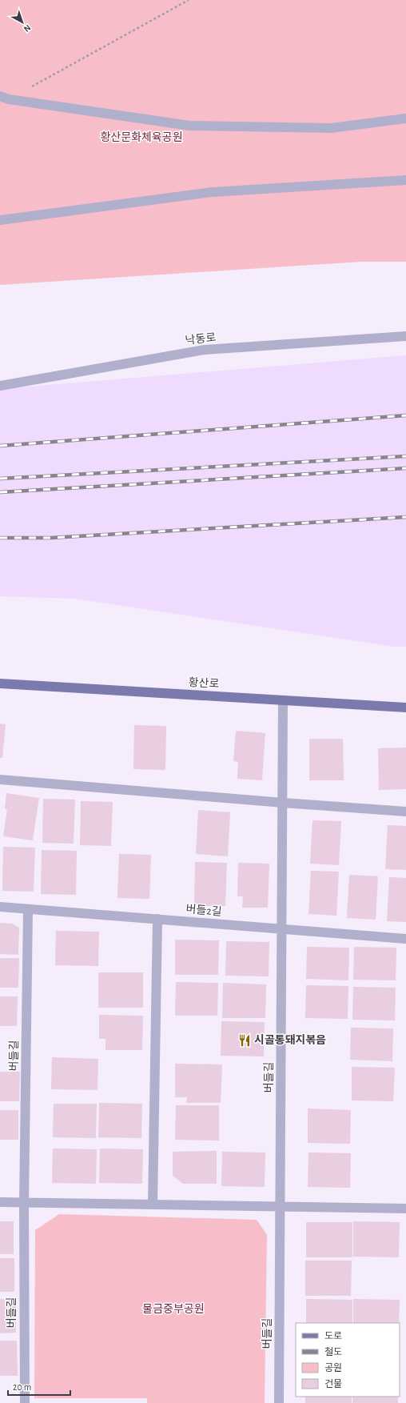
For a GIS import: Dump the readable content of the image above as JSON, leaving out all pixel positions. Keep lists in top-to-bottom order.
{
  "streets": {
    "main road": ["황산로"],
    "street": ["낙동로", "버들2길", "버들길"]
  },
  "crossings": [
    ["황산로", "버들길"],
    ["버들2길", "버들길"]
  ],
  "parks": ["황산문화체육공원", "물금중부공원"],
  "places": {
    "restaurant": ["시골통돼지볶음"]
  },
  "legend": [
    "도로",
    "철도",
    "공원",
    "건물"
  ],
  "scale_bar": "20 m",
  "north": "bottom right"
}
